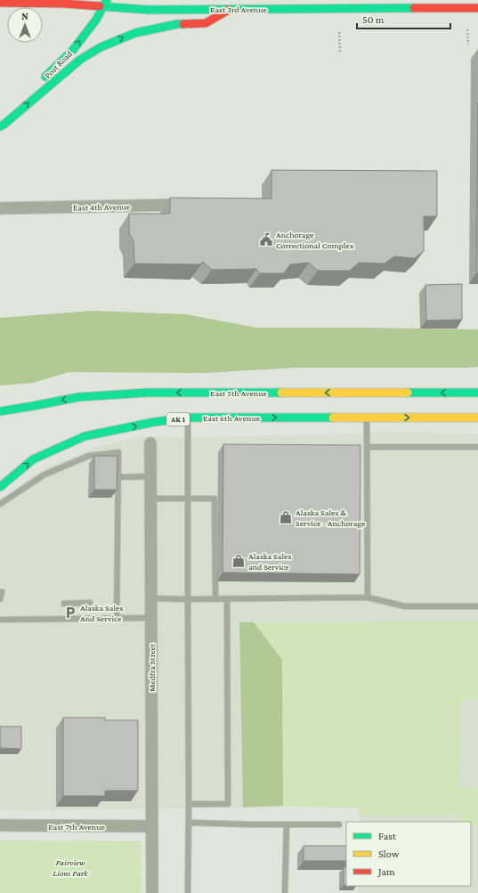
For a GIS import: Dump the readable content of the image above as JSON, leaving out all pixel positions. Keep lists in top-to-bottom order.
{
  "streets": {
    "main road": [
      "East 3rd Avenue",
      "Post Road",
      "East 5th Avenue",
      "East 6th Avenue",
      "AK 1"
    ],
    "street": ["East 4th Avenue", "Medfra Street", "East 7th Avenue"]
  },
  "crossings": [
    ["East 3rd Avenue", "Post Road"],
    ["East 6th Avenue", "AK 1"],
    ["Medfra Street", "East 7th Avenue"]
  ],
  "one_way": ["Post Road", "East 5th Avenue", "East 6th Avenue"],
  "parks": ["Fairview Lions Park"],
  "places": {
    "public building": ["Anchorage Correctional Complex"],
    "shop": ["Alaska Sales & Service - Anchorage", "Alaska Sales and Service"],
    "parking": ["Alaska Sales And Service"]
  },
  "legend": ["Fast", "Slow", "Jam"],
  "scale_bar": "50 m",
  "north": "top"
}
